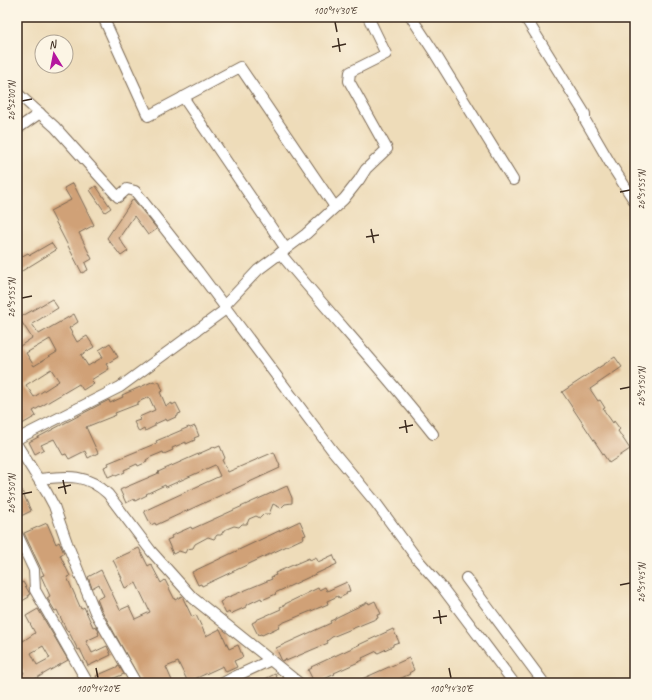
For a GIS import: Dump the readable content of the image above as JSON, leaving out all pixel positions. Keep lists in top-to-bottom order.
{
  "north": "top",
  "coordinates": [
    "100°14'30\"E",
    "26°52'00\"N",
    "26°51'55\"N",
    "26°51'50\"N",
    "26°51'45\"N",
    "100°14'20\"E"
  ]
}
